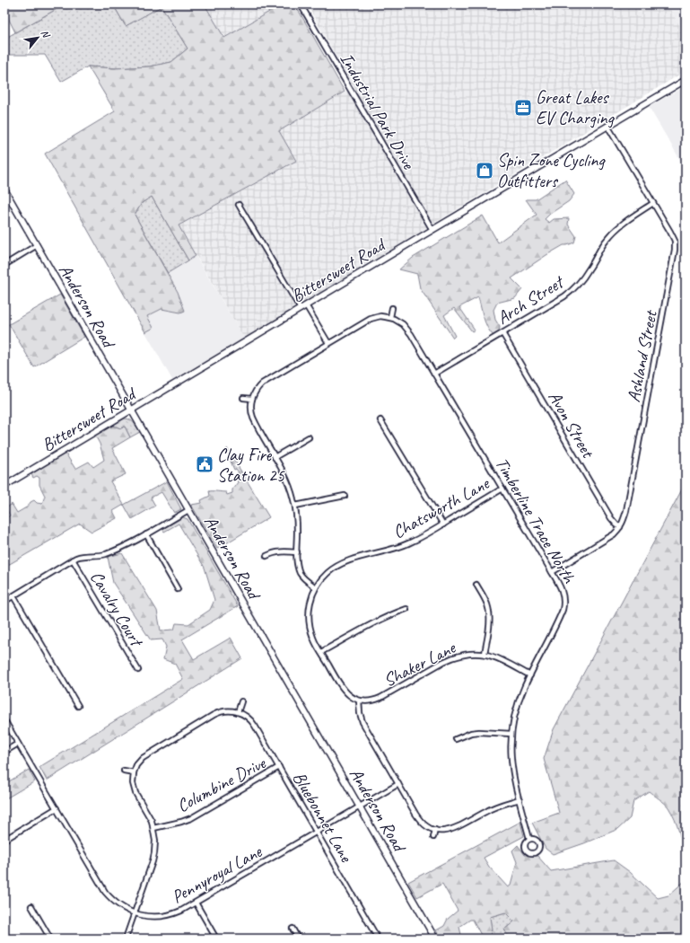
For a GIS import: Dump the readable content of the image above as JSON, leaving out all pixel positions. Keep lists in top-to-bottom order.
{
  "streets": {
    "street": [
      "Industrial Park Drive",
      "Bittersweet Road",
      "Arch Street",
      "Anderson Road",
      "Ashland Street",
      "Avon Street",
      "Chatsworth Lane",
      "Timberline Trace North",
      "Cavalry Court",
      "Shaker Lane",
      "Columbine Drive",
      "Bluebonnet Lane",
      "Pennyroyal Lane"
    ]
  },
  "crossings": [
    ["Industrial Park Drive", "Bittersweet Road"],
    ["Bittersweet Road", "Anderson Road"],
    ["Bittersweet Road", "Ashland Street"],
    ["Arch Street", "Ashland Street"],
    ["Arch Street", "Avon Street"],
    ["Arch Street", "Timberline Trace North"],
    ["Anderson Road", "Pennyroyal Lane"],
    ["Ashland Street", "Avon Street"],
    ["Ashland Street", "Timberline Trace North"],
    ["Chatsworth Lane", "Timberline Trace North"],
    ["Chatsworth Lane", "Shaker Lane"],
    ["Timberline Trace North", "Shaker Lane"],
    ["Columbine Drive", "Bluebonnet Lane"],
    ["Bluebonnet Lane", "Pennyroyal Lane"]
  ],
  "places": {
    "office": ["Great Lakes EV Charging"],
    "shop": ["Spin Zone Cycling Outfitters"],
    "public building": ["Clay Fire Station 25"]
  },
  "north": "top right"
}
